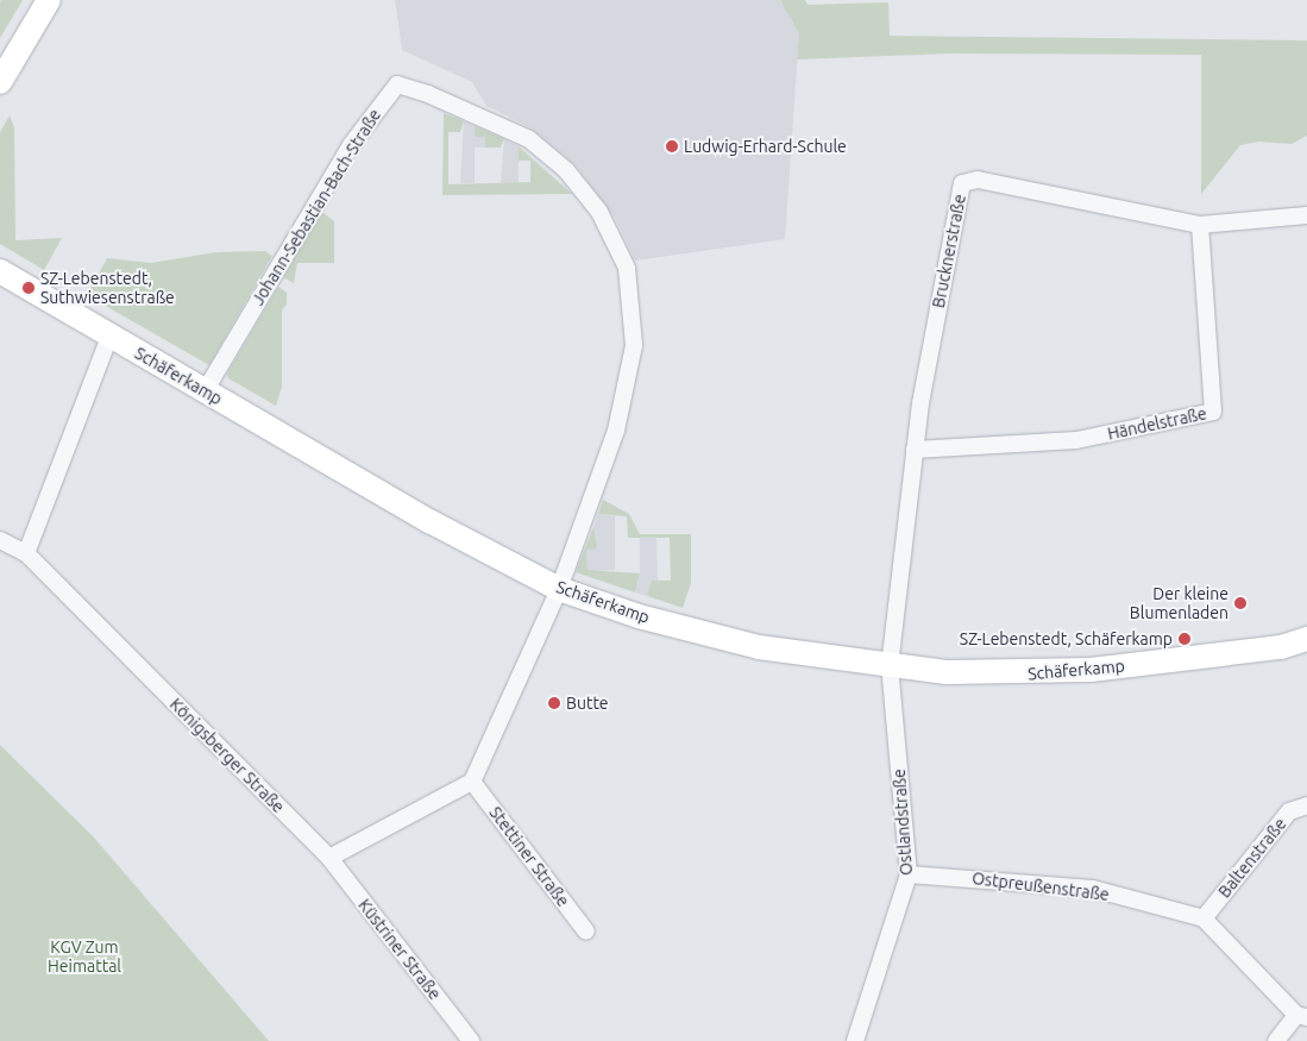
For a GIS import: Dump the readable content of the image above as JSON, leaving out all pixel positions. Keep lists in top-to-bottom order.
{
  "streets": {
    "street": [
      "Johann-Sebastian-Bach-Straße",
      "Brucknerstraße",
      "Schäferkamp",
      "Händelstraße",
      "Königsberger Straße",
      "Ostlandstraße",
      "Stettiner Straße",
      "Baltenstraße",
      "Ostpreußenstraße",
      "Küstriner Straße"
    ]
  },
  "crossings": [
    ["Johann-Sebastian-Bach-Straße", "Schäferkamp"],
    ["Brucknerstraße", "Schäferkamp"],
    ["Brucknerstraße", "Händelstraße"],
    ["Brucknerstraße", "Ostlandstraße"],
    ["Schäferkamp", "Ostlandstraße"],
    ["Königsberger Straße", "Küstriner Straße"],
    ["Ostlandstraße", "Ostpreußenstraße"],
    ["Baltenstraße", "Ostpreußenstraße"]
  ],
  "parks": ["KGV Zum Heimattal"],
  "places": [
    "Ludwig-Erhard-Schule",
    "SZ-Lebenstedt, Suthwiesenstraße",
    "Der kleine Blumenladen",
    "SZ-Lebenstedt, Schäferkamp",
    "Butte"
  ]
}
